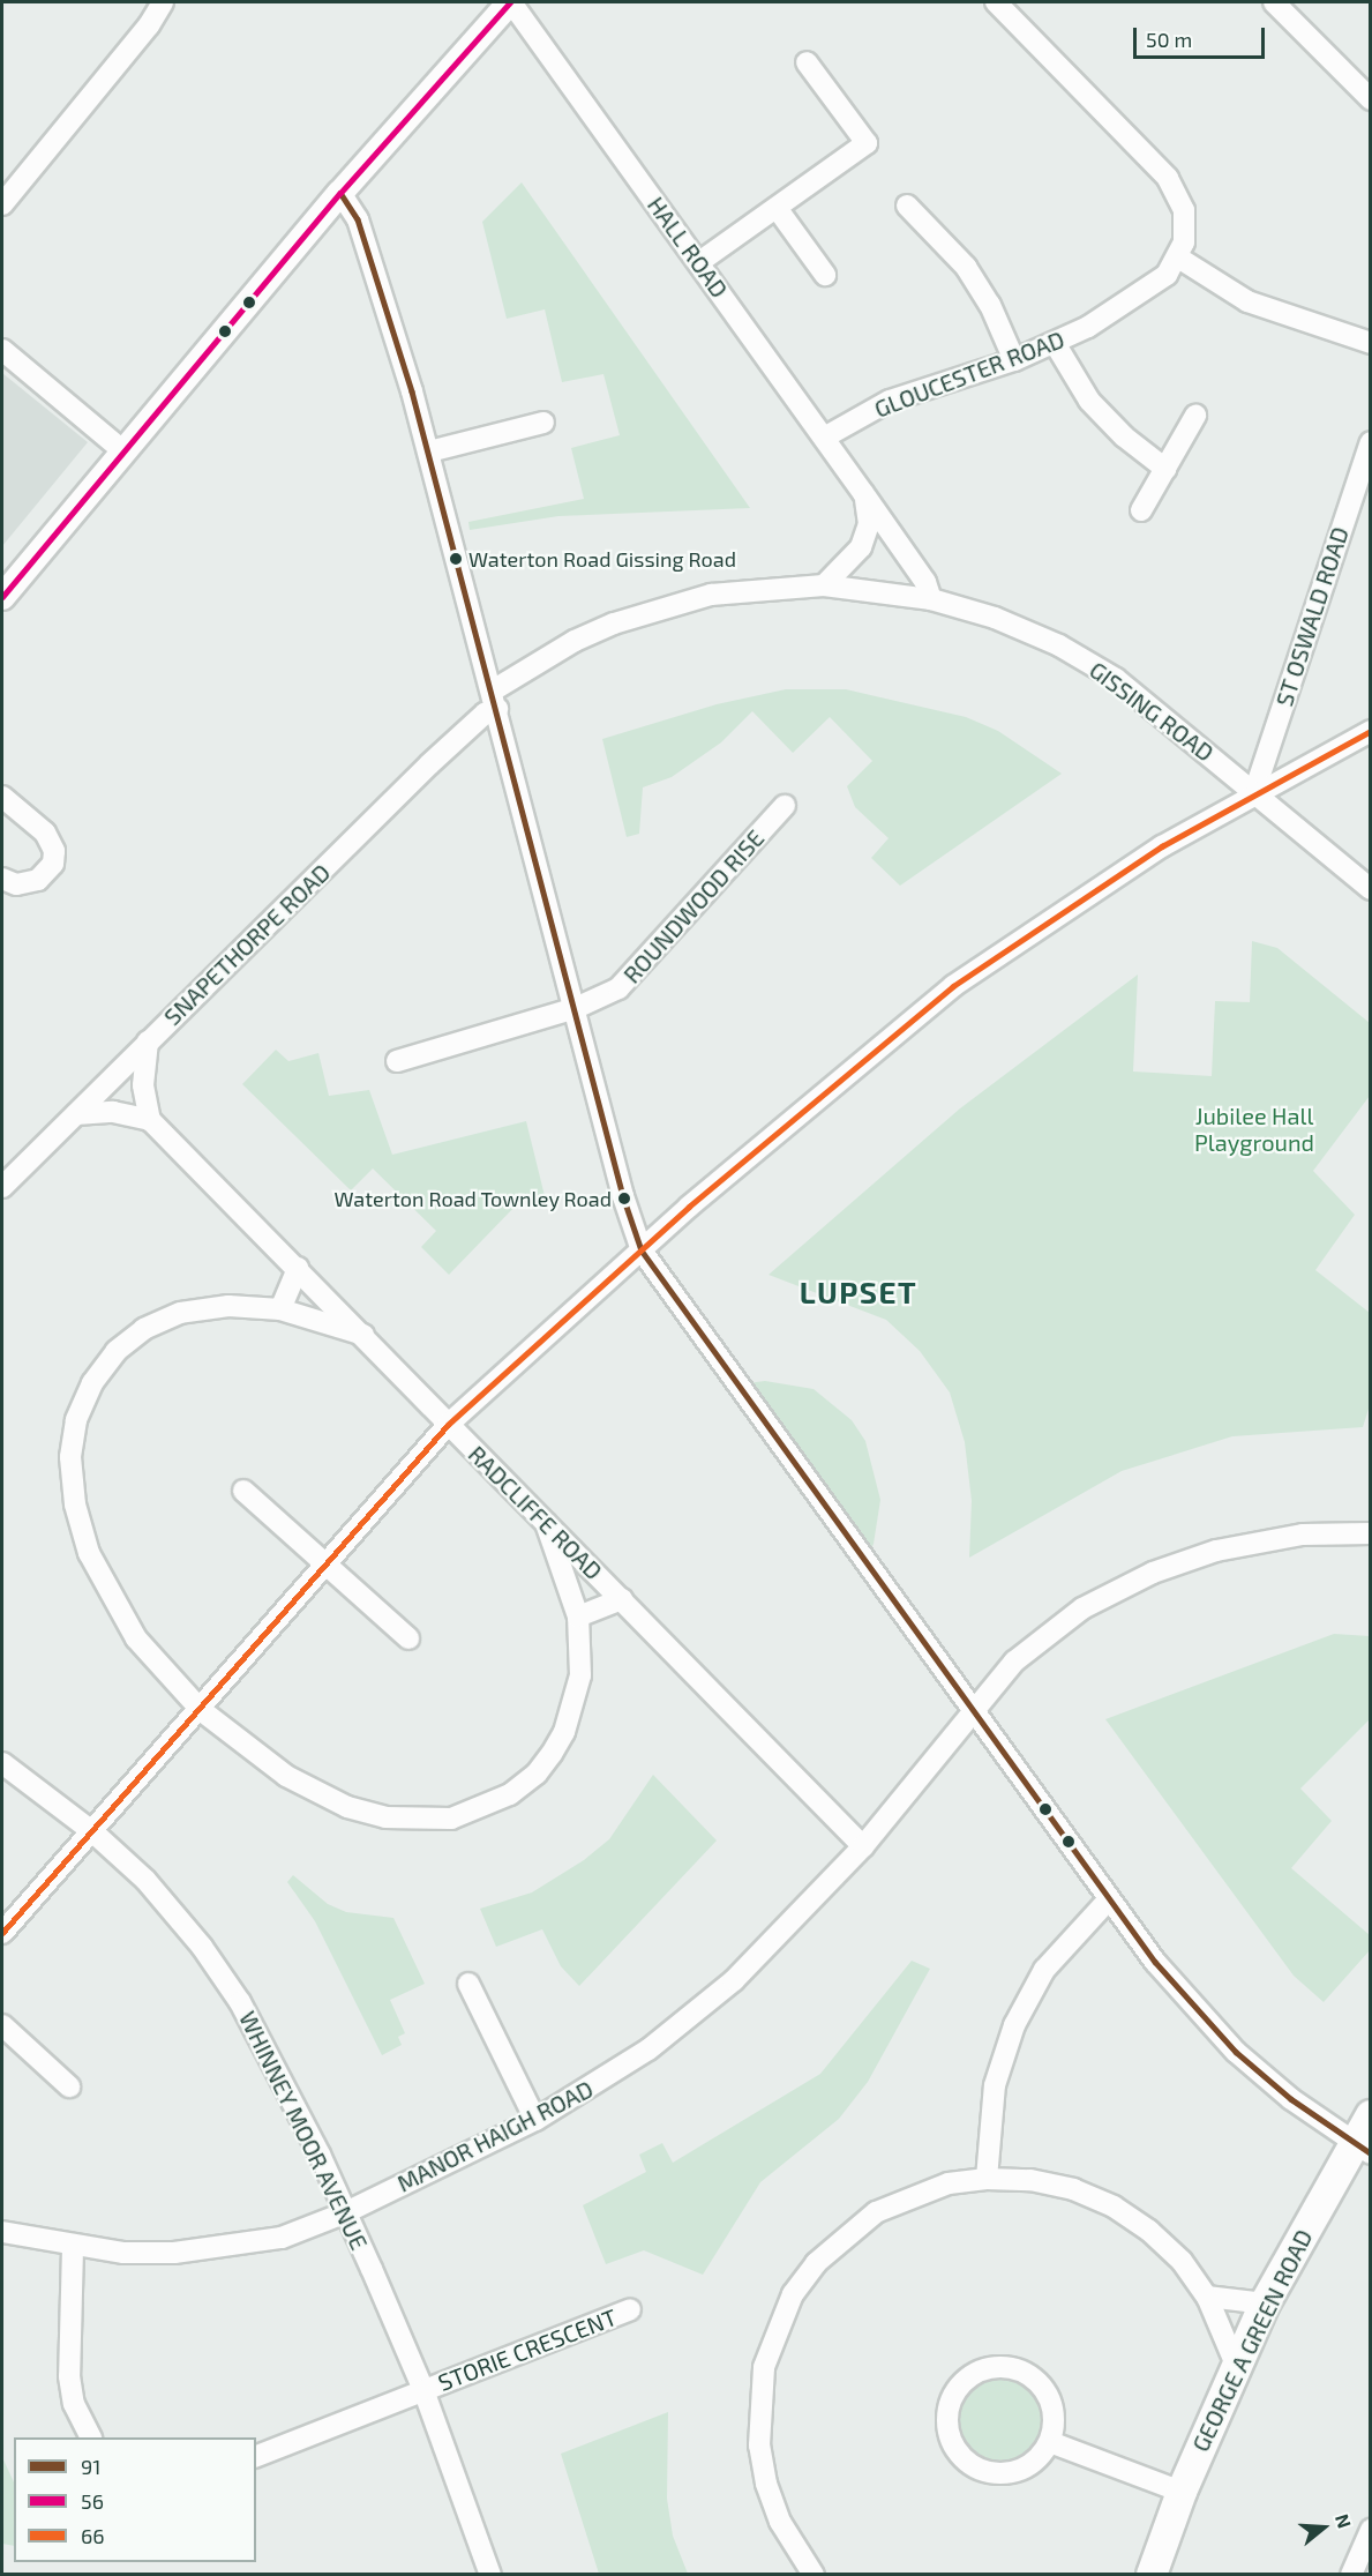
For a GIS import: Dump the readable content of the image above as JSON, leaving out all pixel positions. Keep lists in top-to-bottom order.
{
  "streets": {
    "main road": ["GEORGE A GREEN ROAD"],
    "street": [
      "HALL ROAD",
      "GLOUCESTER ROAD",
      "ST OSWALD ROAD",
      "GISSING ROAD",
      "ROUNDWOOD RISE",
      "SNAPETHORPE ROAD",
      "RADCLIFFE ROAD",
      "WHINNEY MOOR AVENUE",
      "MANOR HAIGH ROAD",
      "STORIE CRESCENT"
    ]
  },
  "crossings": [
    ["HALL ROAD", "GLOUCESTER ROAD"],
    ["HALL ROAD", "GISSING ROAD"],
    ["ST OSWALD ROAD", "GISSING ROAD"],
    ["GISSING ROAD", "SNAPETHORPE ROAD"],
    ["RADCLIFFE ROAD", "MANOR HAIGH ROAD"],
    ["WHINNEY MOOR AVENUE", "MANOR HAIGH ROAD"],
    ["WHINNEY MOOR AVENUE", "STORIE CRESCENT"]
  ],
  "districts": ["LUPSET"],
  "parks": ["Jubilee Hall Playground"],
  "places": ["Waterton Road Gissing Road", "Waterton Road Townley Road"],
  "lines": ["transit line 56", "transit line 91", "transit line 66"],
  "legend": ["91", "56", "66"],
  "scale_bar": "50 m",
  "north": "right"
}
